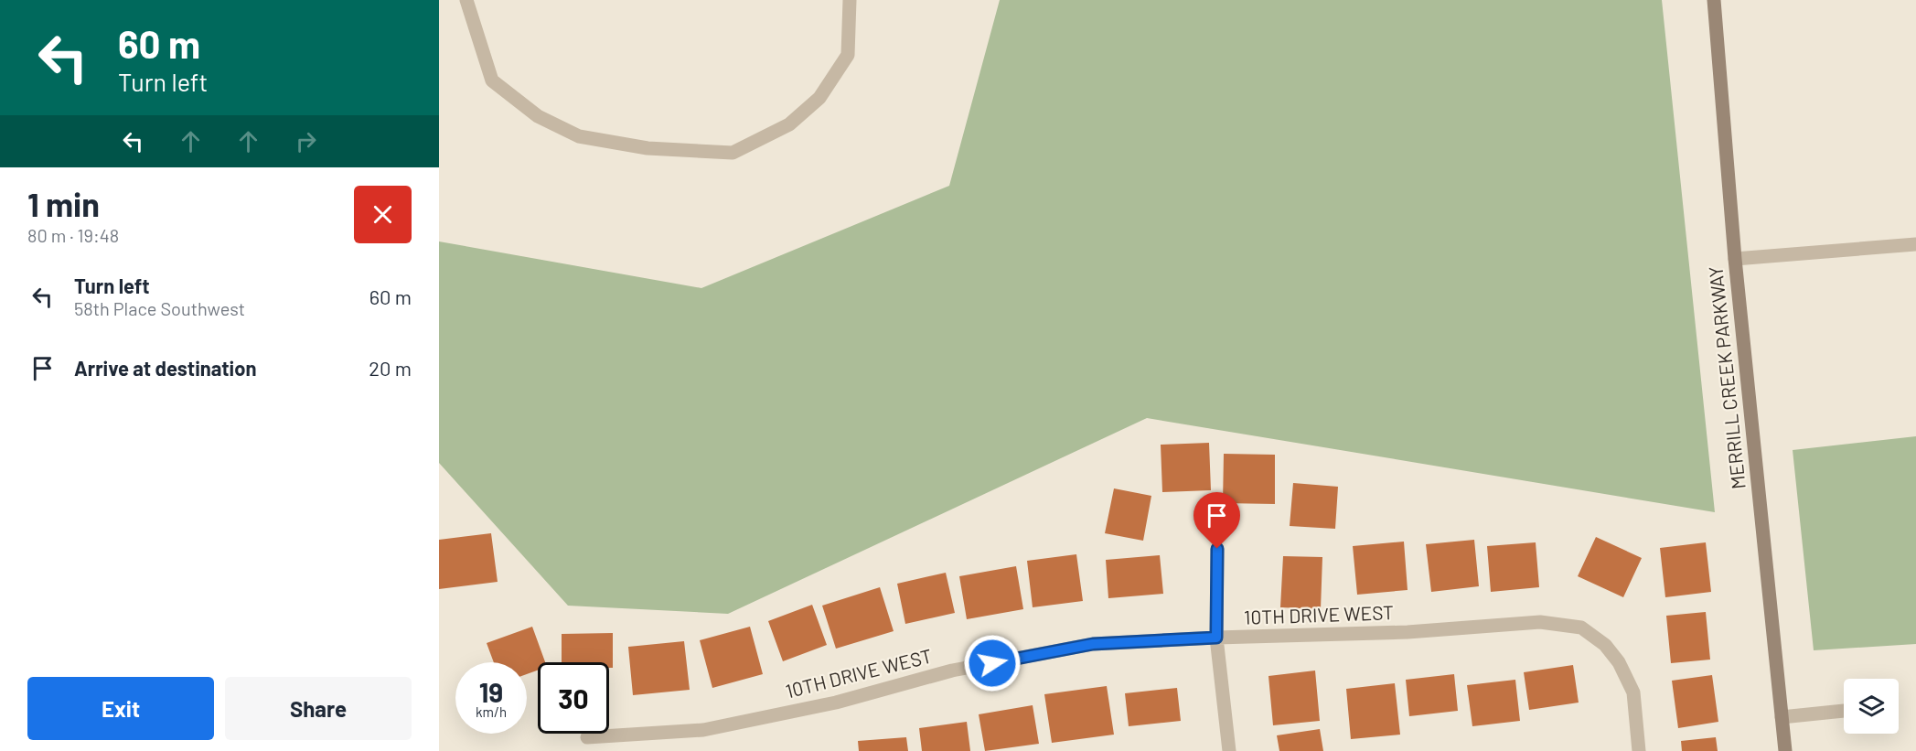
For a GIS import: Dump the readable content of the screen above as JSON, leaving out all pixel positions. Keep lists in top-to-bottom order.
{
  "streets": {
    "street": ["MERRILL CREEK PARKWAY", "10TH DRIVE WEST"]
  },
  "page": {
    "turn": ["60 m", "Turn left"],
    "heading": ["1 min", "80 m · 19:48"],
    "list": [
      {
        "name": "Turn left",
        "note": "58th Place Southwest",
        "value": "60 m"
      },
      {
        "name": "Arrive at destination",
        "value": "20 m"
      }
    ],
    "speed": "19 km/h",
    "limit": "30",
    "buttons": ["Exit", "Share"]
  }
}
